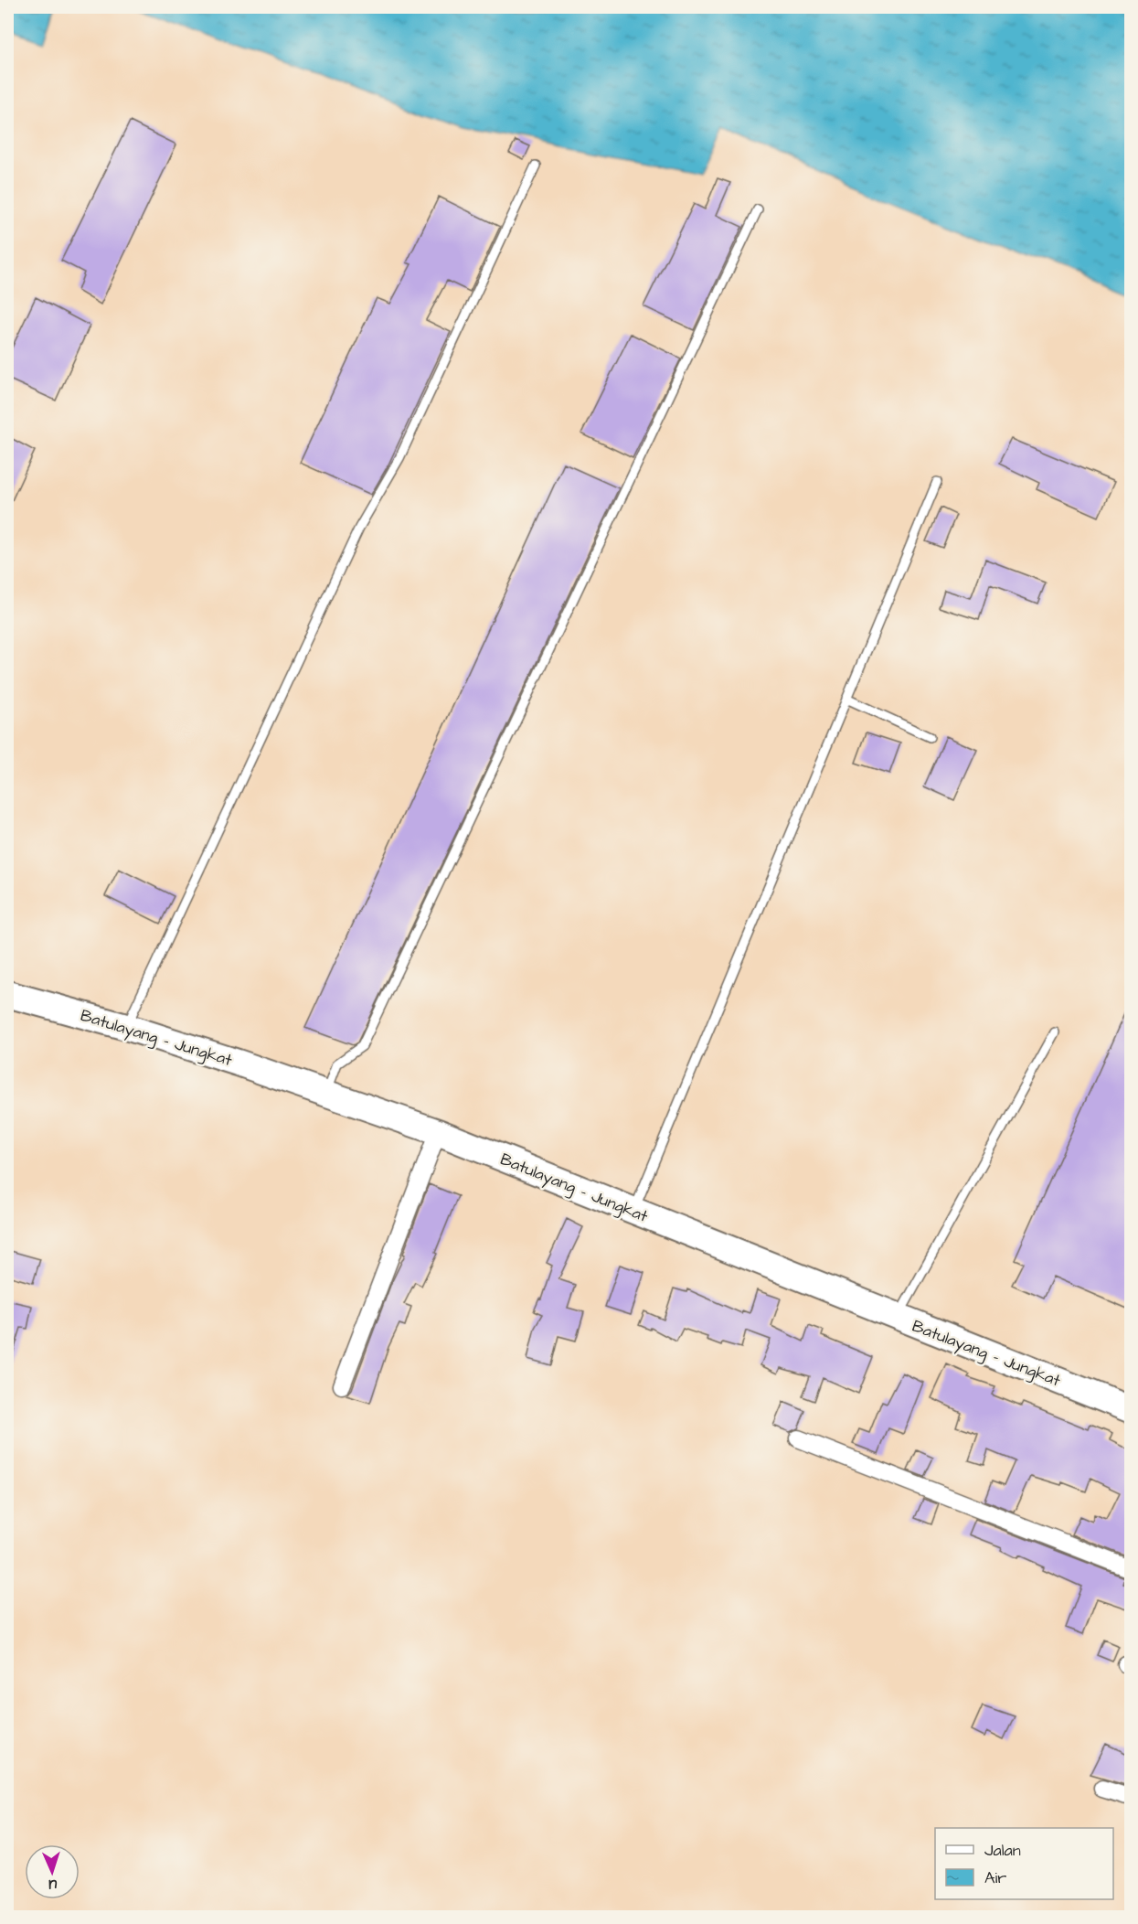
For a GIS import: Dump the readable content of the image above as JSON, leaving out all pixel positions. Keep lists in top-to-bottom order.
{
  "streets": {
    "highway": ["Batulayang - Jungkat"]
  },
  "legend": ["Jalan", "Air"],
  "north": "bottom"
}
